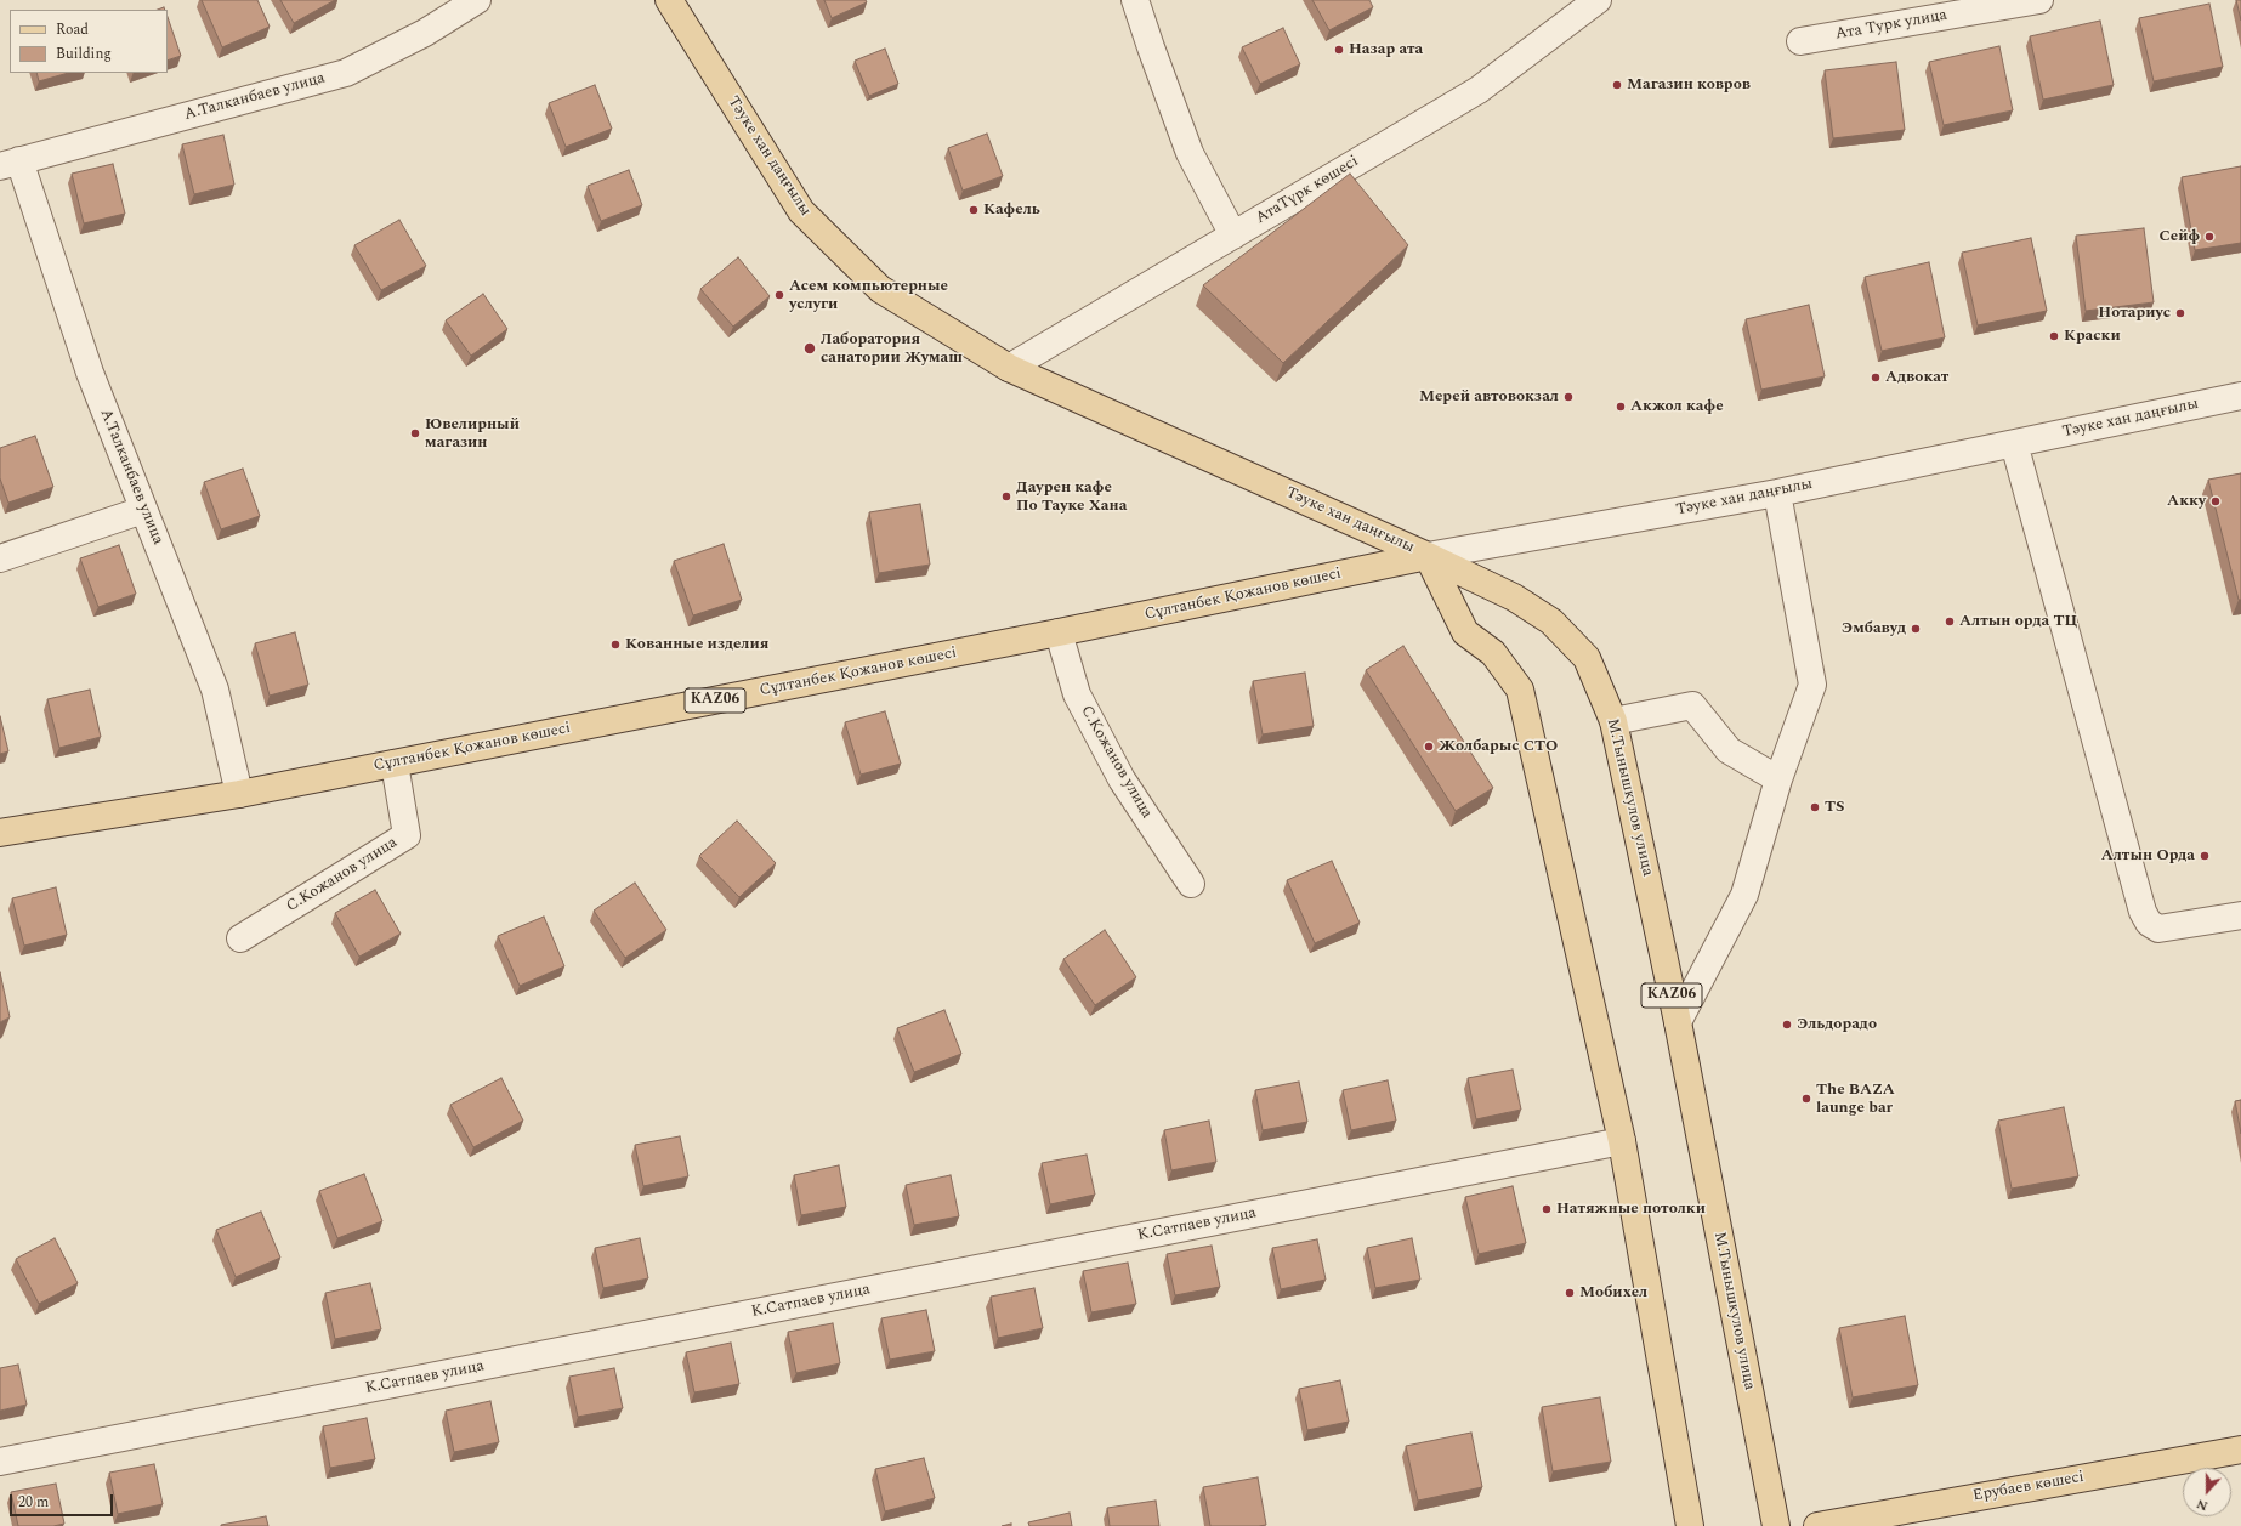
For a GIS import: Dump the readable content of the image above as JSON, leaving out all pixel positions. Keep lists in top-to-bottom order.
{
  "streets": {
    "main road": [
      "Тәуке хан даңғылы",
      "Сұлтанбек Қожанов көшесі",
      "KАZ06",
      "М.Тынышкулов улица",
      "Ерубаев көшесі"
    ],
    "street": [
      "Ата Турк улица",
      "А.Талканбаев улица",
      "АтаТүрк көшесі",
      "С.Кожанов улица",
      "К.Сатпаев улица"
    ]
  },
  "crossings": [
    ["А.Талканбаев улица", "Сұлтанбек Қожанов көшесі"],
    ["Тәуке хан даңғылы", "АтаТүрк көшесі"],
    ["Тәуке хан даңғылы", "Сұлтанбек Қожанов көшесі"],
    ["Тәуке хан даңғылы", "М.Тынышкулов улица"],
    ["Сұлтанбек Қожанов көшесі", "С.Кожанов улица"],
    ["Сұлтанбек Қожанов көшесі", "М.Тынышкулов улица"]
  ],
  "places": [
    "Назар ата",
    "Магазин ковров",
    "Кафель",
    "Сейф",
    "Асем компьютерные услуги",
    "Нотариус",
    "Краски",
    "Лаборатория санатории Жумаш",
    "Адвокат",
    "Мерей автовокзал",
    "Акжол кафе",
    "Ювелирный магазин",
    "Даурен кафе По Тауке Хана",
    "Акку",
    "Алтын орда ТЦ",
    "Эмбавуд",
    "Кованные изделия",
    "Жолбарыс СТО",
    "TS",
    "Алтын Орда",
    "Эльдорадо",
    "The BAZA launge bar",
    "Натяжные потолки",
    "Мобихел"
  ],
  "legend": ["Road", "Building"],
  "scale_bar": "20 m",
  "north": "bottom"
}
